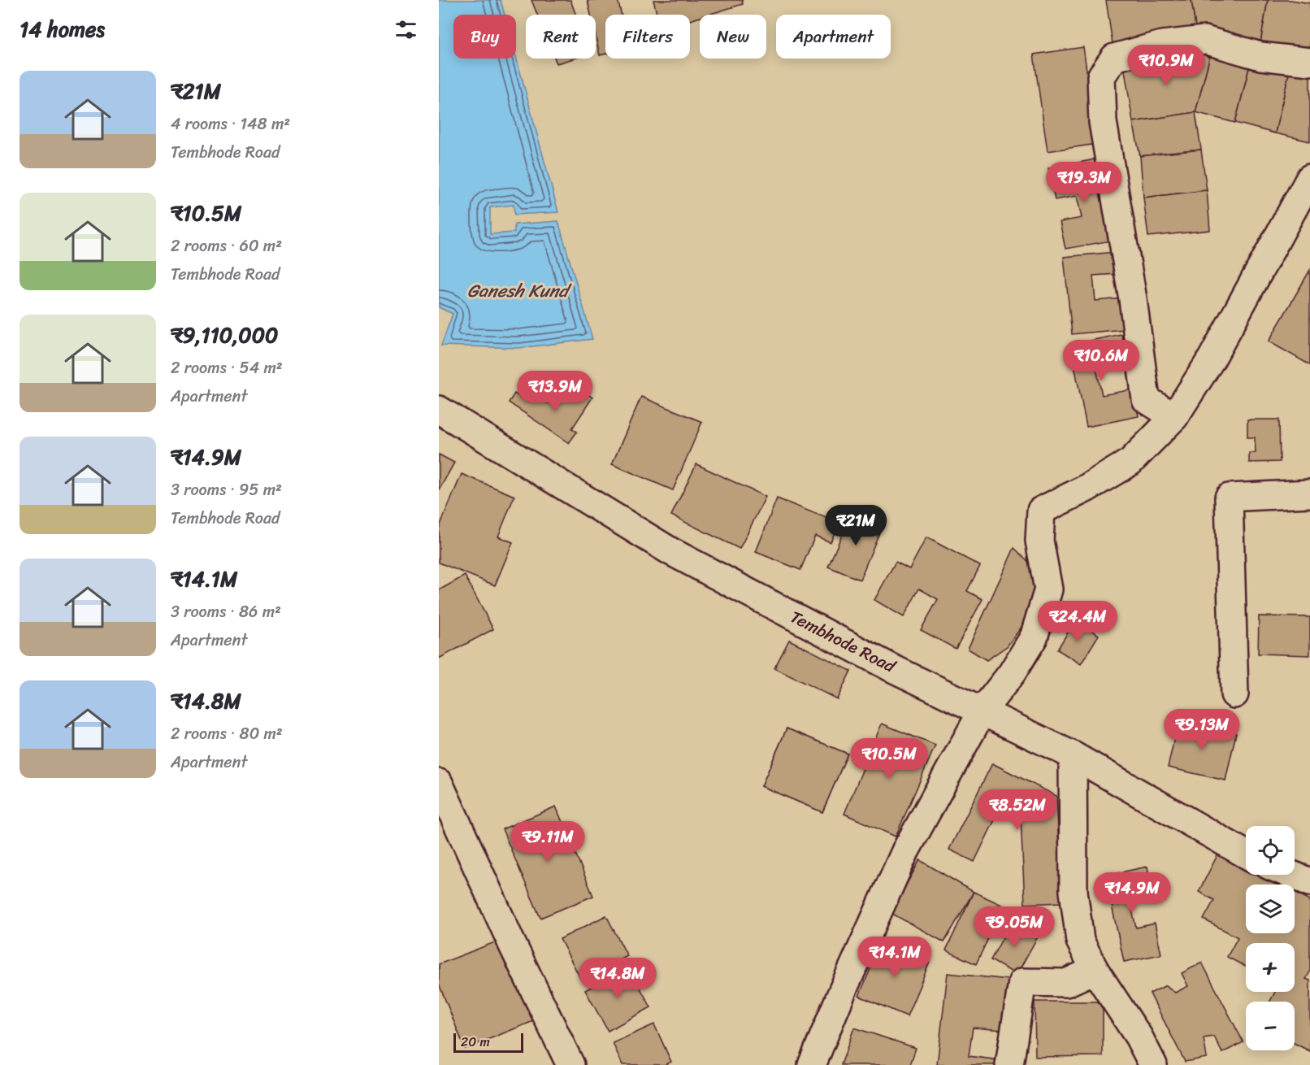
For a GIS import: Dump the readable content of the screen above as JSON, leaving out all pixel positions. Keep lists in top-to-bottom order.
{
  "streets": {
    "street": ["Tembhode Road"]
  },
  "water": ["Ganesh Kund"],
  "scale_bar": "20 m",
  "page": {
    "heading": "14 homes",
    "chip": [
      "Buy",
      "Rent",
      "Filters",
      "New",
      "Apartment"
    ],
    "price": [
      "₹10.9M",
      "₹19.3M",
      "₹10.6M",
      "₹13.9M",
      "₹21M",
      "₹24.4M",
      "₹9.13M",
      "₹10.5M",
      "₹8.52M",
      "₹9.11M",
      "₹14.9M",
      "₹9.05M",
      "₹14.1M",
      "₹14.8M"
    ],
    "list": [
      {
        "name": "₹21M",
        "note": "4 rooms · 148 m² · Tembhode Road"
      },
      {
        "name": "₹10.5M",
        "note": "2 rooms · 60 m² · Tembhode Road"
      },
      {
        "name": "₹9,110,000",
        "note": "2 rooms · 54 m² · Apartment"
      },
      {
        "name": "₹14.9M",
        "note": "3 rooms · 95 m² · Tembhode Road"
      },
      {
        "name": "₹14.1M",
        "note": "3 rooms · 86 m² · Apartment"
      },
      {
        "name": "₹14.8M",
        "note": "2 rooms · 80 m² · Apartment"
      }
    ],
    "map_buttons": ["+", "−"],
    "scale": "20 m"
  }
}
